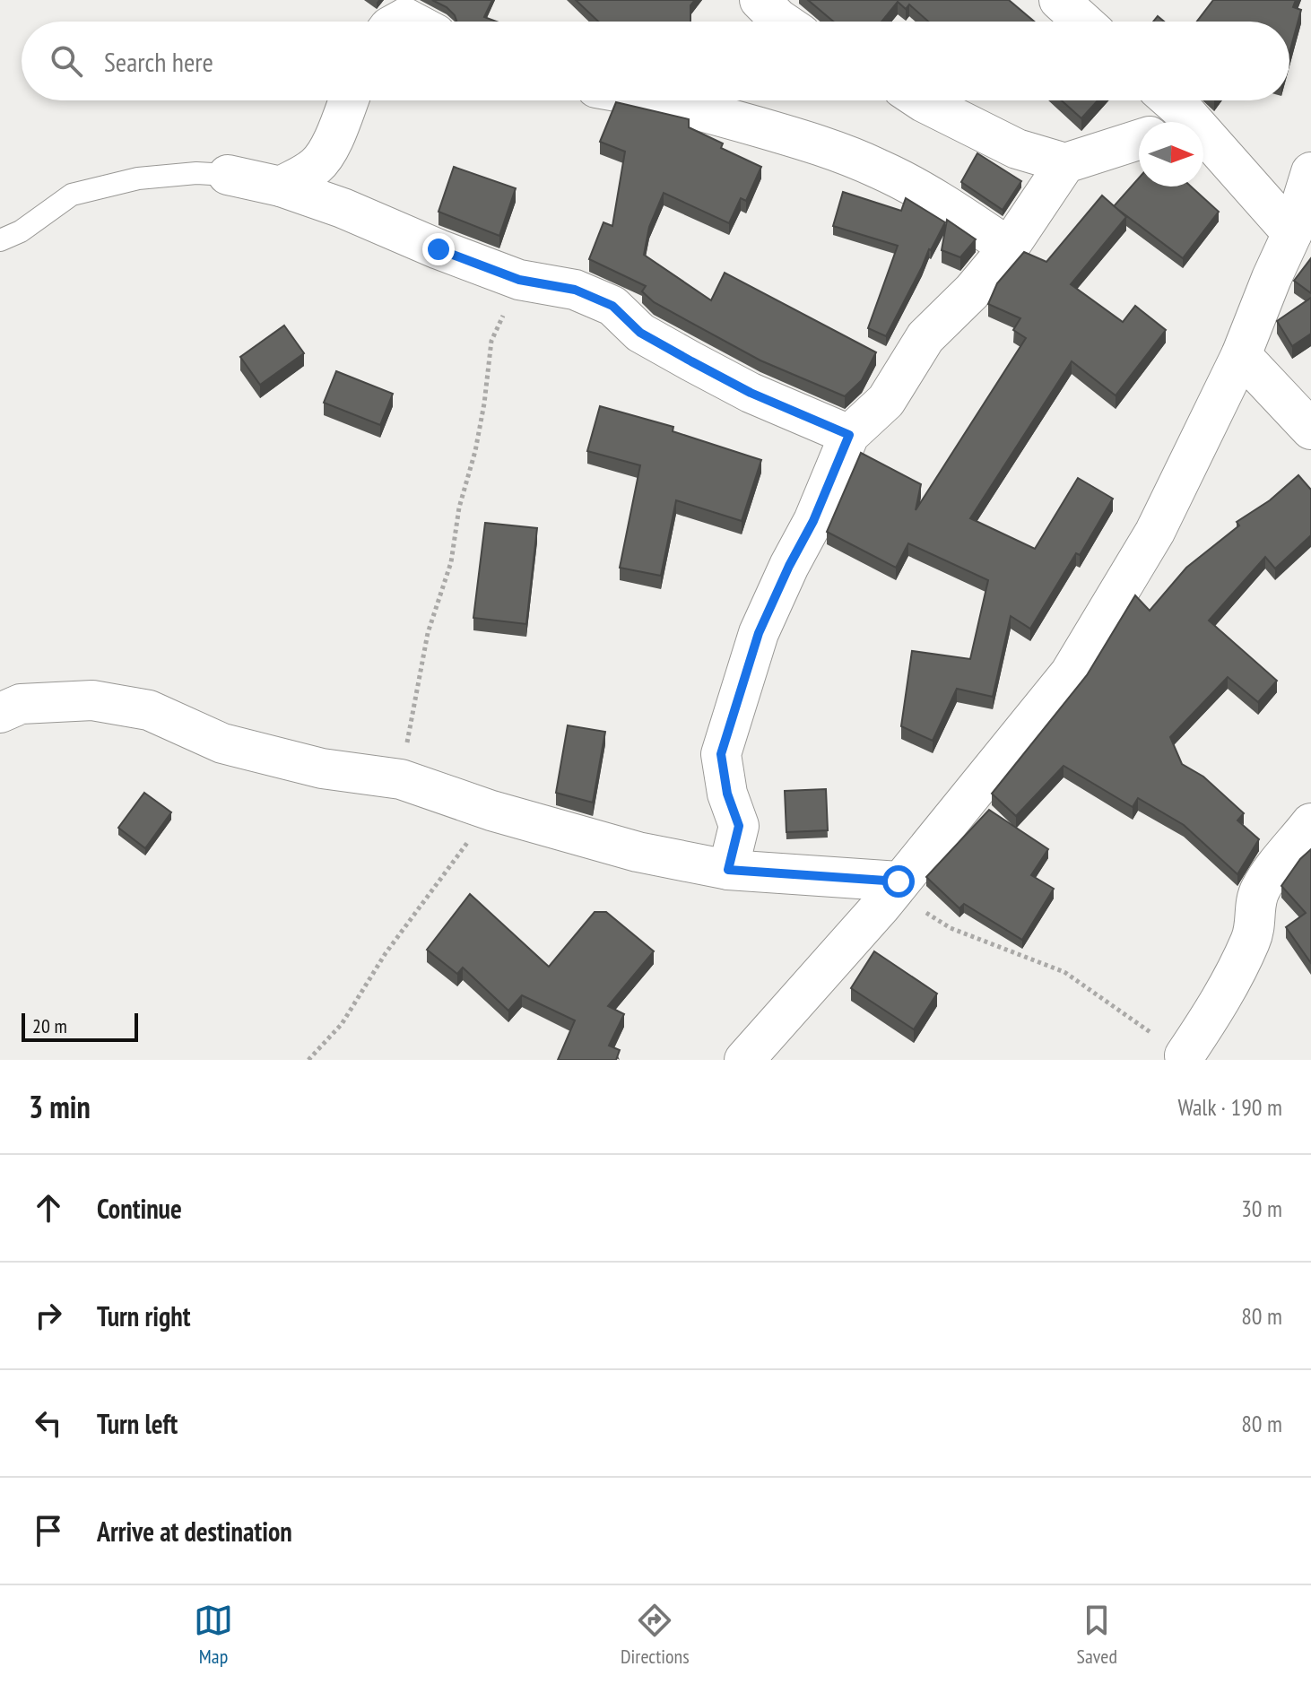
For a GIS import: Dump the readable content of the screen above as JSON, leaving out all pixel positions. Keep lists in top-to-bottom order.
{
  "scale_bar": "20 m",
  "north": "right",
  "page": {
    "search": "Search here",
    "scale": "20 m",
    "heading": ["3 min", "Walk · 190 m"],
    "list": [
      ["Continue", "30 m"],
      ["Turn right", "80 m"],
      ["Turn left", "80 m"],
      "Arrive at destination"
    ],
    "nav": ["Map", "Directions", "Saved"]
  }
}
